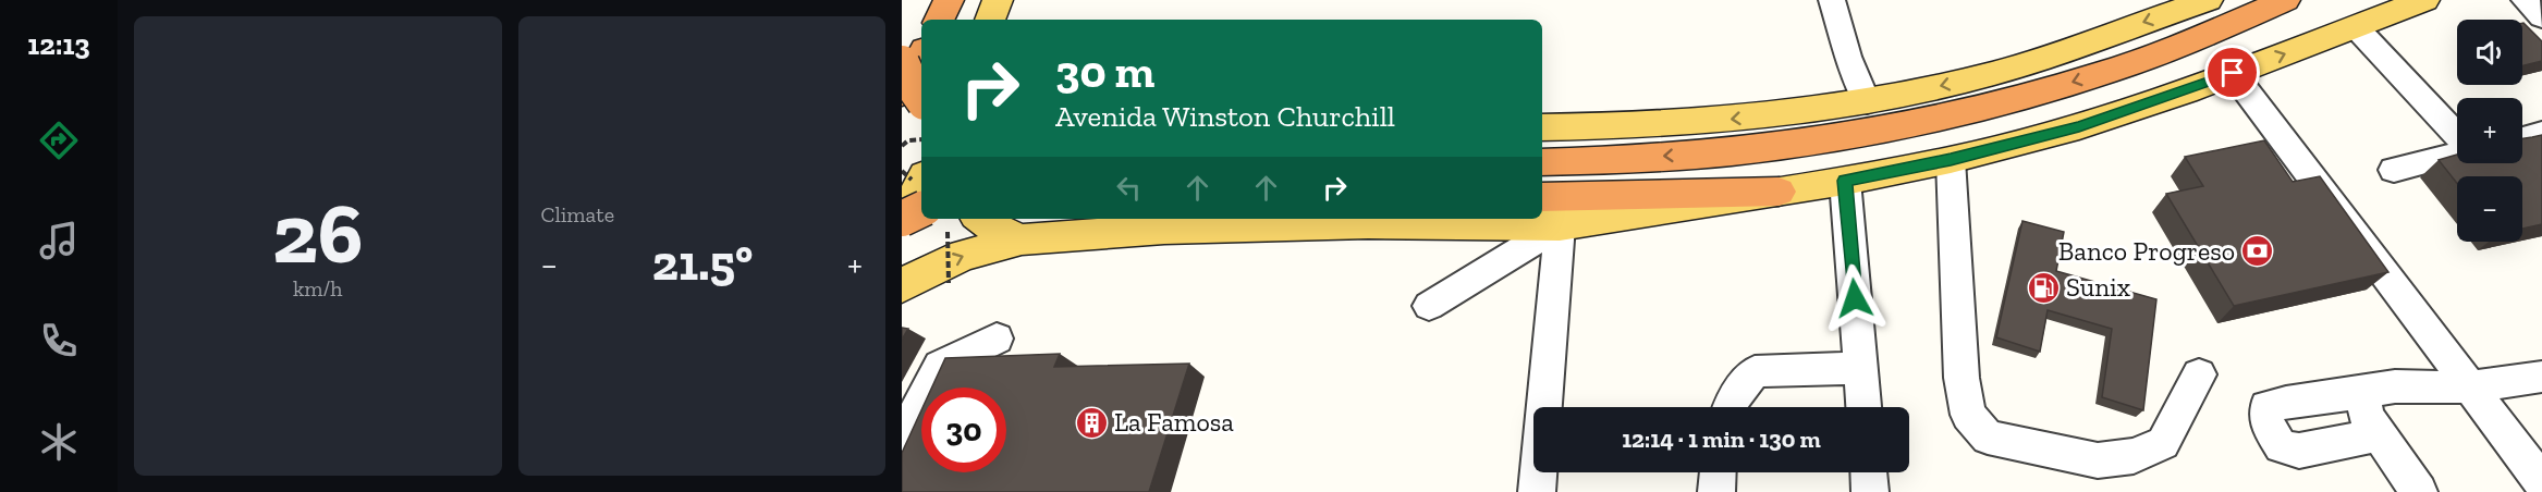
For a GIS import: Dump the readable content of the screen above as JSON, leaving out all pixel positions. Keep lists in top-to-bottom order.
{
  "places": {
    "bank": ["Banco Progreso"],
    "fuel station": ["Sunix"],
    "building": ["La Famosa"]
  },
  "page": {
    "tabs": "12:13",
    "tile": [
      ["26", "km/h"],
      "Climate"
    ],
    "map_buttons": ["+", "−"],
    "turn": ["30 m", "Avenida Winston Churchill"],
    "heat": ["−", "21.5°", "+"],
    "limit": "30",
    "trip": "12:14 · 1 min · 130 m"
  }
}
